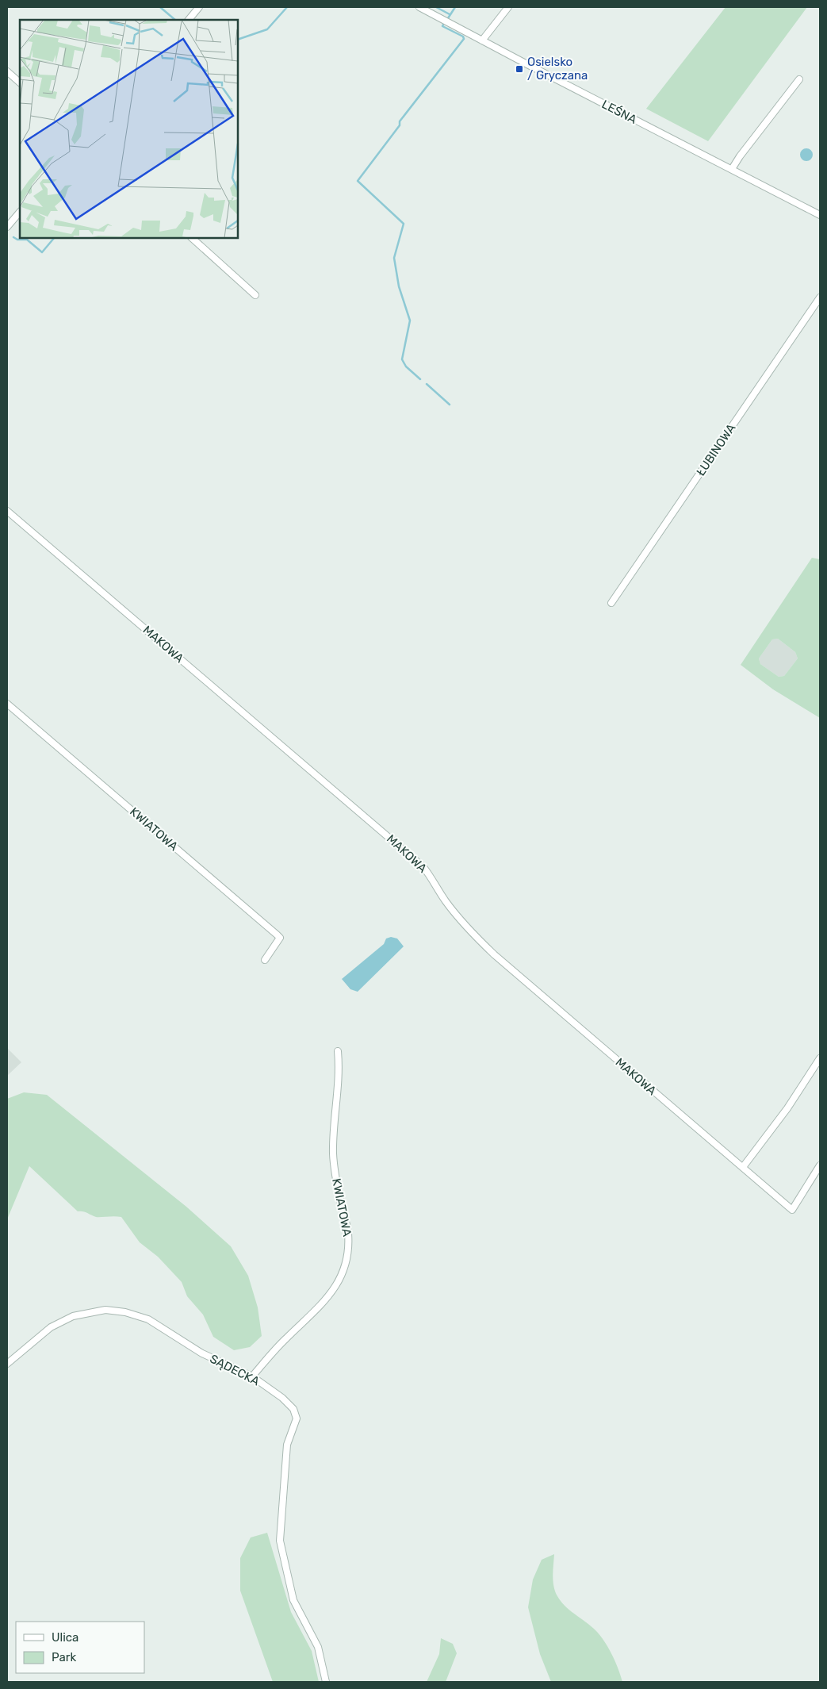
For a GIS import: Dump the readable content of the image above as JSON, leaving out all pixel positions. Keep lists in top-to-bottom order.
{
  "streets": {
    "street": [
      "LEŚNA",
      "ŁUBINOWA",
      "MAKOWA",
      "KWIATOWA",
      "SĄDECKA"
    ]
  },
  "crossings": [
    ["KWIATOWA", "SĄDECKA"]
  ],
  "places": {
    "transit": ["Osielsko / Gryczana"]
  },
  "legend": ["Ulica", "Park"]
}
